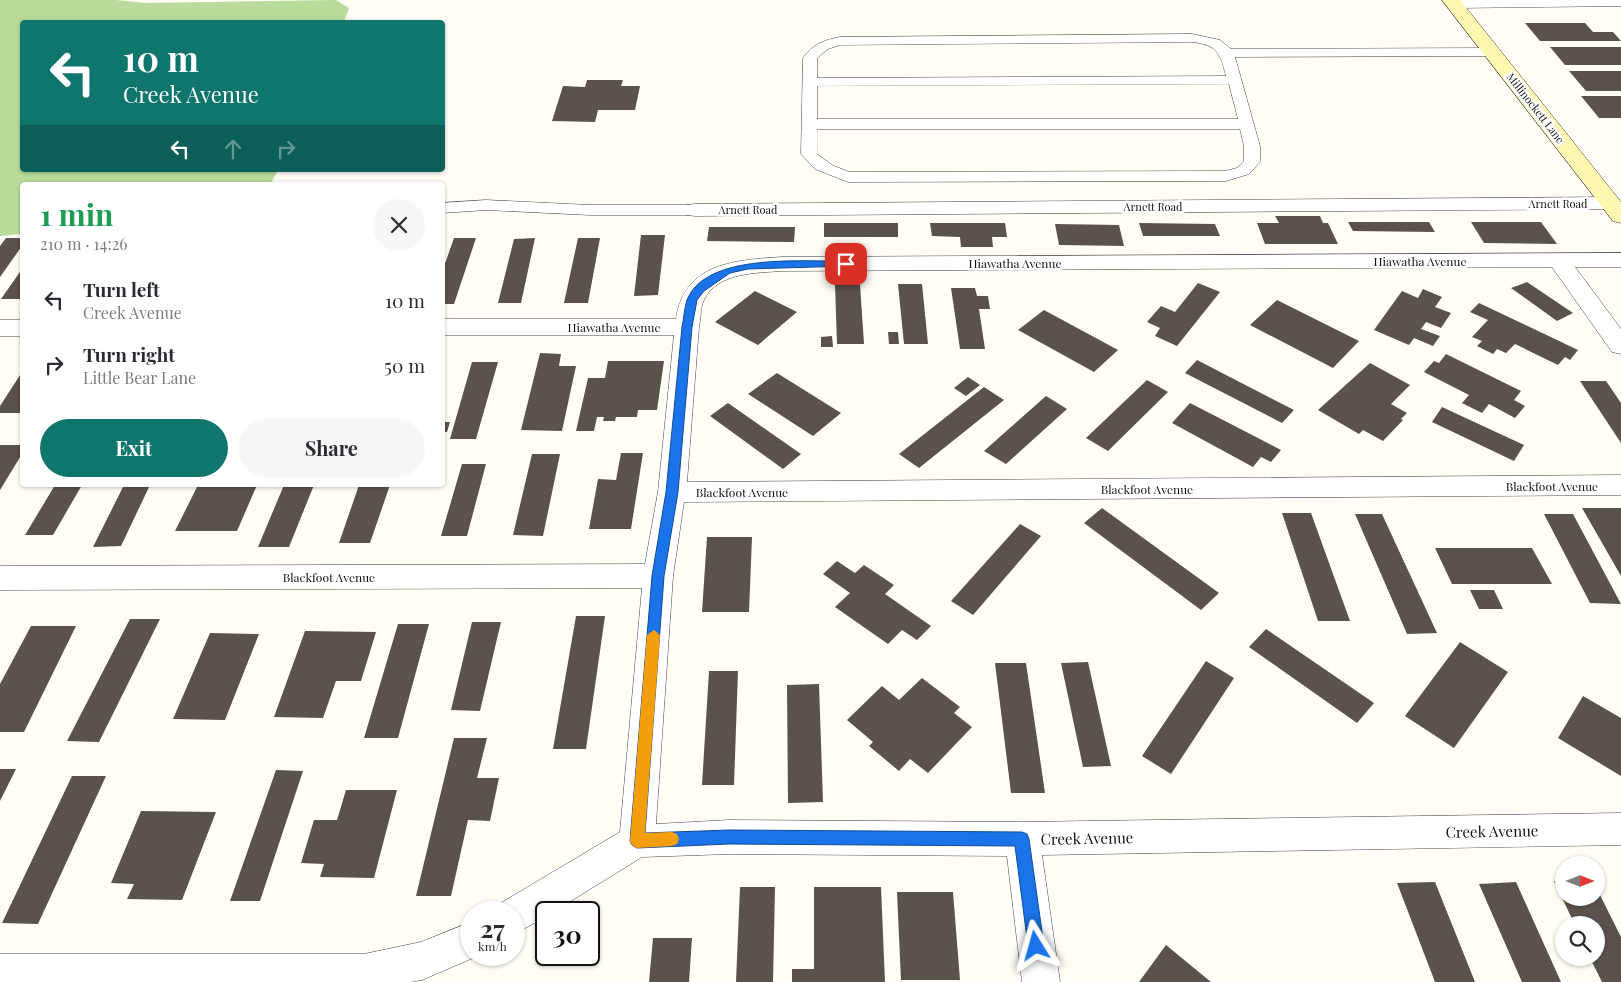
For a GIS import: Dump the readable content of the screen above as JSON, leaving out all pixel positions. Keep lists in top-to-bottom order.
{
  "streets": {
    "street": [
      "Millinockett Lane",
      "Arnett Road",
      "Hiawatha Avenue",
      "Blackfoot Avenue",
      "Creek Avenue"
    ]
  },
  "crossings": [
    ["Millinockett Lane", "Arnett Road"]
  ],
  "north": "right",
  "page": {
    "turn": ["10 m", "Creek Avenue"],
    "heading": ["1 min", "210 m · 14:26"],
    "list": [
      {
        "name": "Turn left",
        "note": "Creek Avenue",
        "value": "10 m"
      },
      {
        "name": "Turn right",
        "note": "Little Bear Lane",
        "value": "50 m"
      }
    ],
    "buttons": ["Exit", "Share"],
    "speed": "27 km/h",
    "limit": "30"
  }
}
